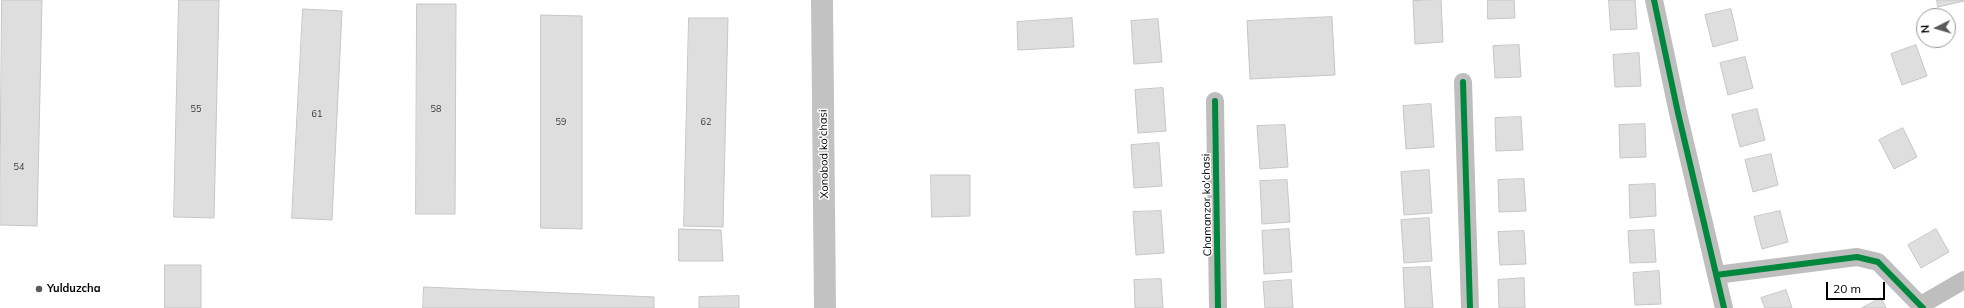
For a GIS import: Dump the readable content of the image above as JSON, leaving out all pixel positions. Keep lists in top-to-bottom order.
{
  "streets": {
    "main road": ["Xonobod ko'chasi"],
    "street": ["Chamanzor ko'chasi"]
  },
  "places": ["Yulduzcha"],
  "house_numbers": [
    "55",
    "58",
    "61",
    "59",
    "62",
    "54"
  ],
  "scale_bar": "20 m",
  "north": "left"
}
